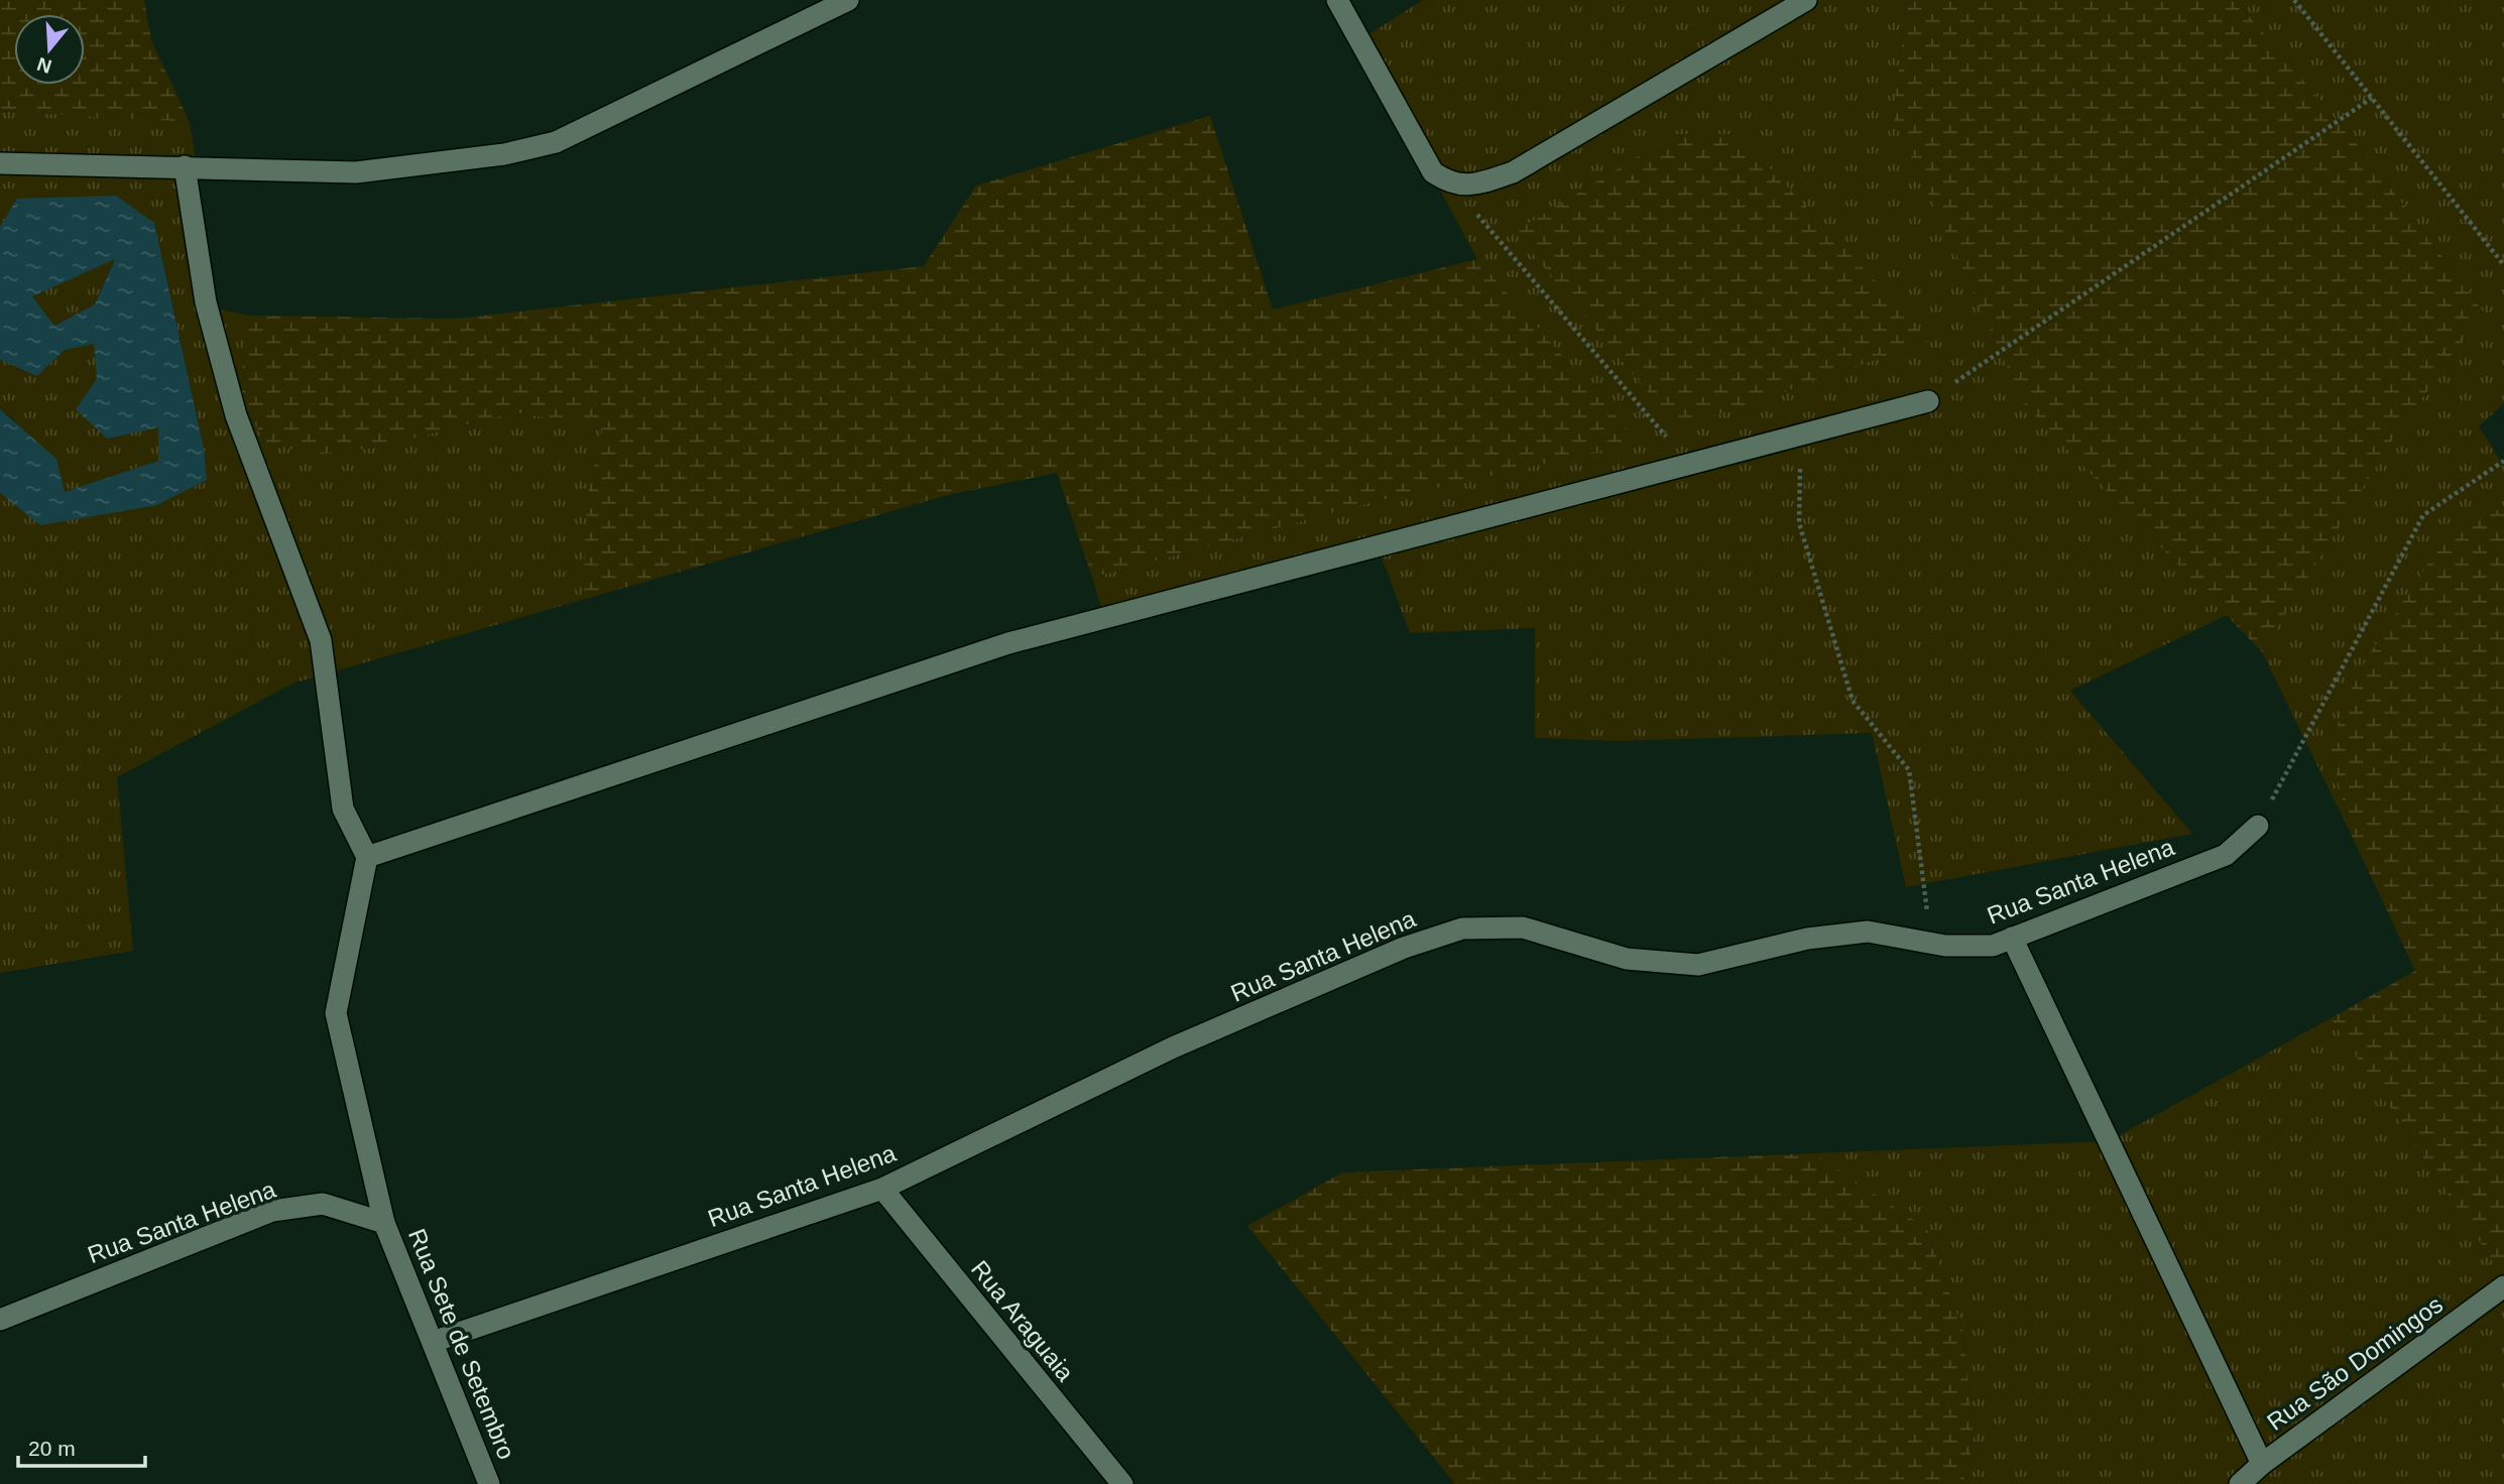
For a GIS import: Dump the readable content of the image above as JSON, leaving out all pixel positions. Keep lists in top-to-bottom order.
{
  "streets": {
    "street": [
      "Rua Santa Helena",
      "Rua Araguaia",
      "Rua Sete de Setembro",
      "Rua São Domingos"
    ]
  },
  "crossings": [
    ["Rua Santa Helena", "Rua Araguaia"],
    ["Rua Santa Helena", "Rua Sete de Setembro"]
  ],
  "scale_bar": "20 m",
  "north": "bottom"
}
